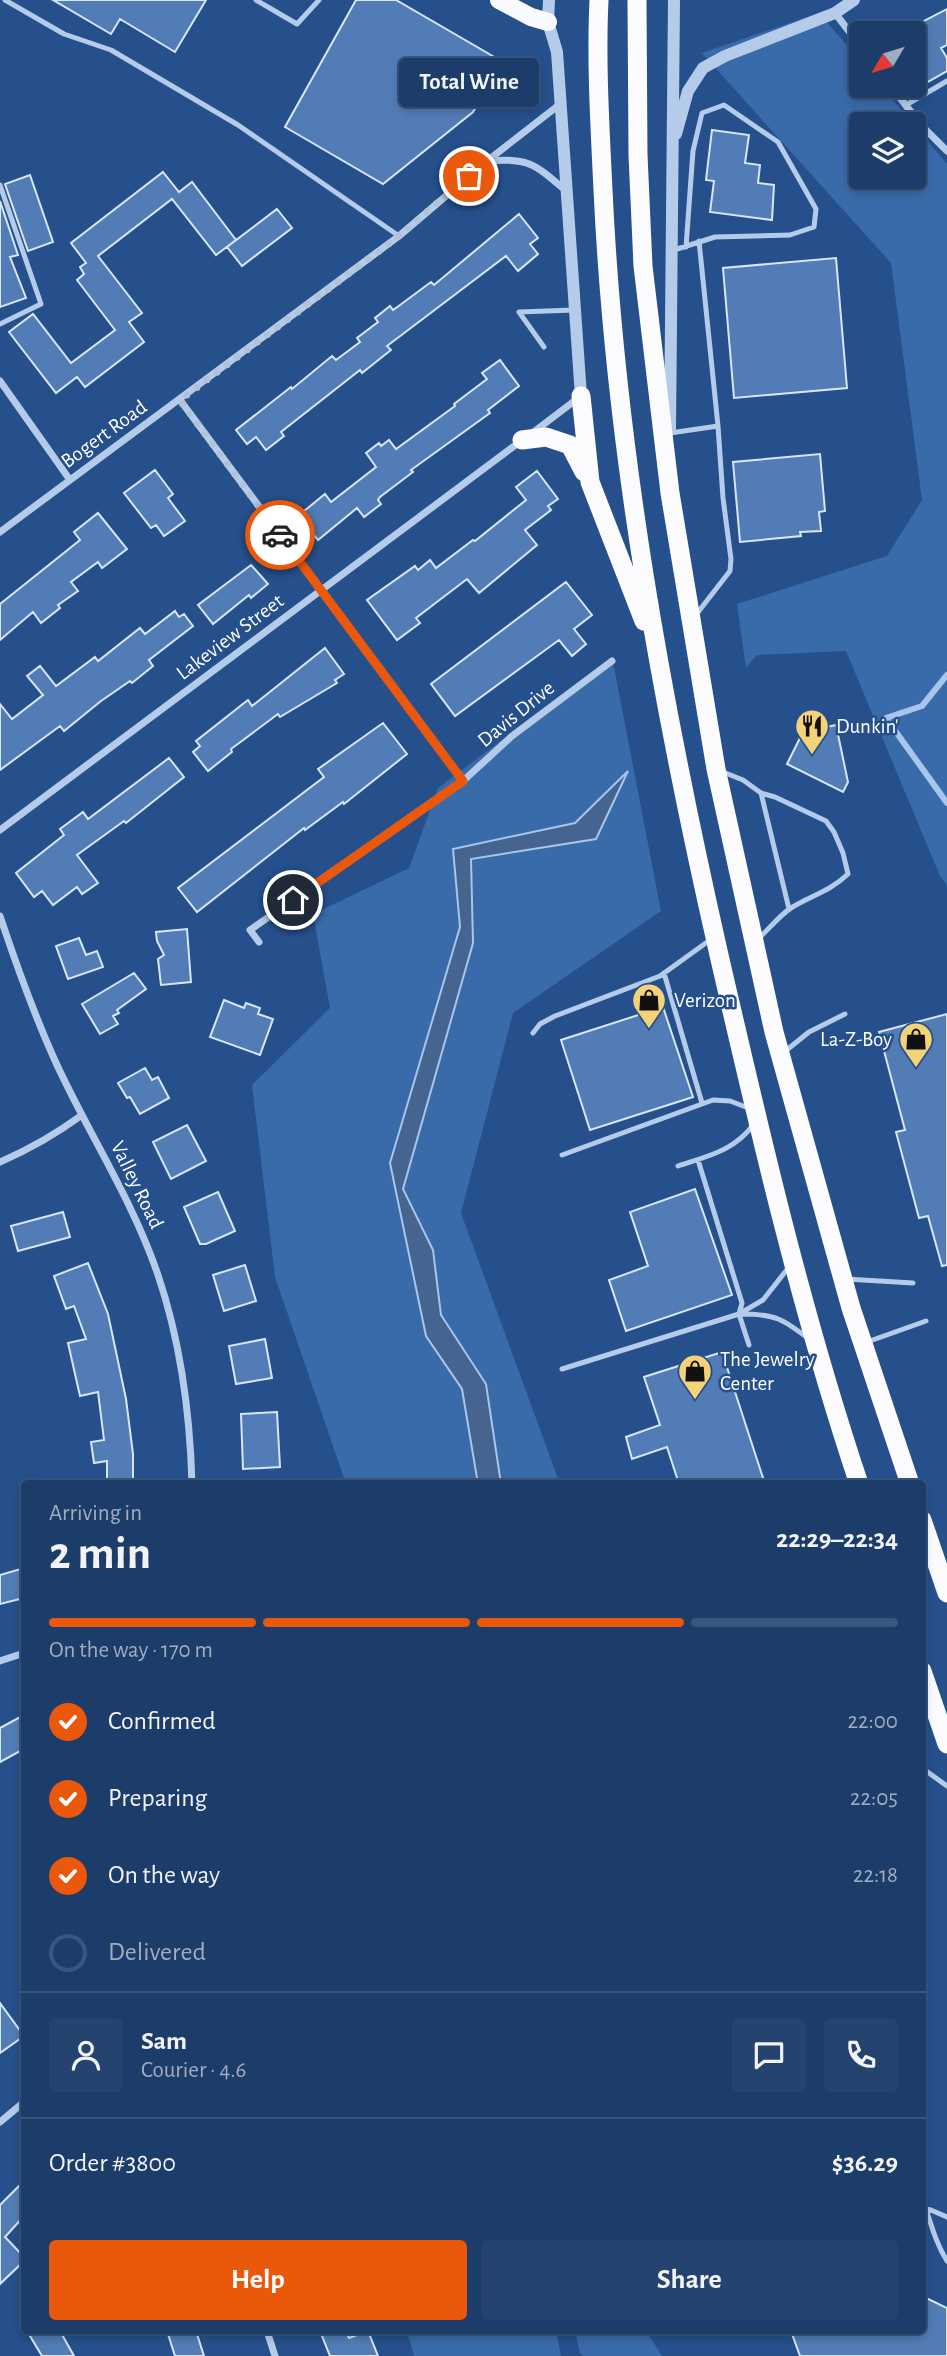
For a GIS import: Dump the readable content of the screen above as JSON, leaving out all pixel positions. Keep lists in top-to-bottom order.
{
  "streets": {
    "street": [
      "Bogert Road",
      "Lakeview Street",
      "Davis Drive",
      "Valley Road"
    ]
  },
  "places": {
    "other": ["Total Wine"],
    "restaurant": ["Dunkin'"],
    "shop": ["Verizon", "La-Z-Boy", "The Jewelry Center"]
  },
  "north": "bottom left",
  "page": {
    "bubble": "Total Wine",
    "heading": ["2 min", "Arriving in", "22:29–22:34"],
    "panel": [
      "Sam",
      "Courier · 4.6",
      "Order #3800",
      "$36.29"
    ],
    "bar": "On the way · 170 m",
    "list": [
      ["Confirmed", "22:00"],
      ["Preparing", "22:05"],
      ["On the way", "22:18"],
      "Delivered"
    ],
    "buttons": ["Help", "Share"]
  }
}
